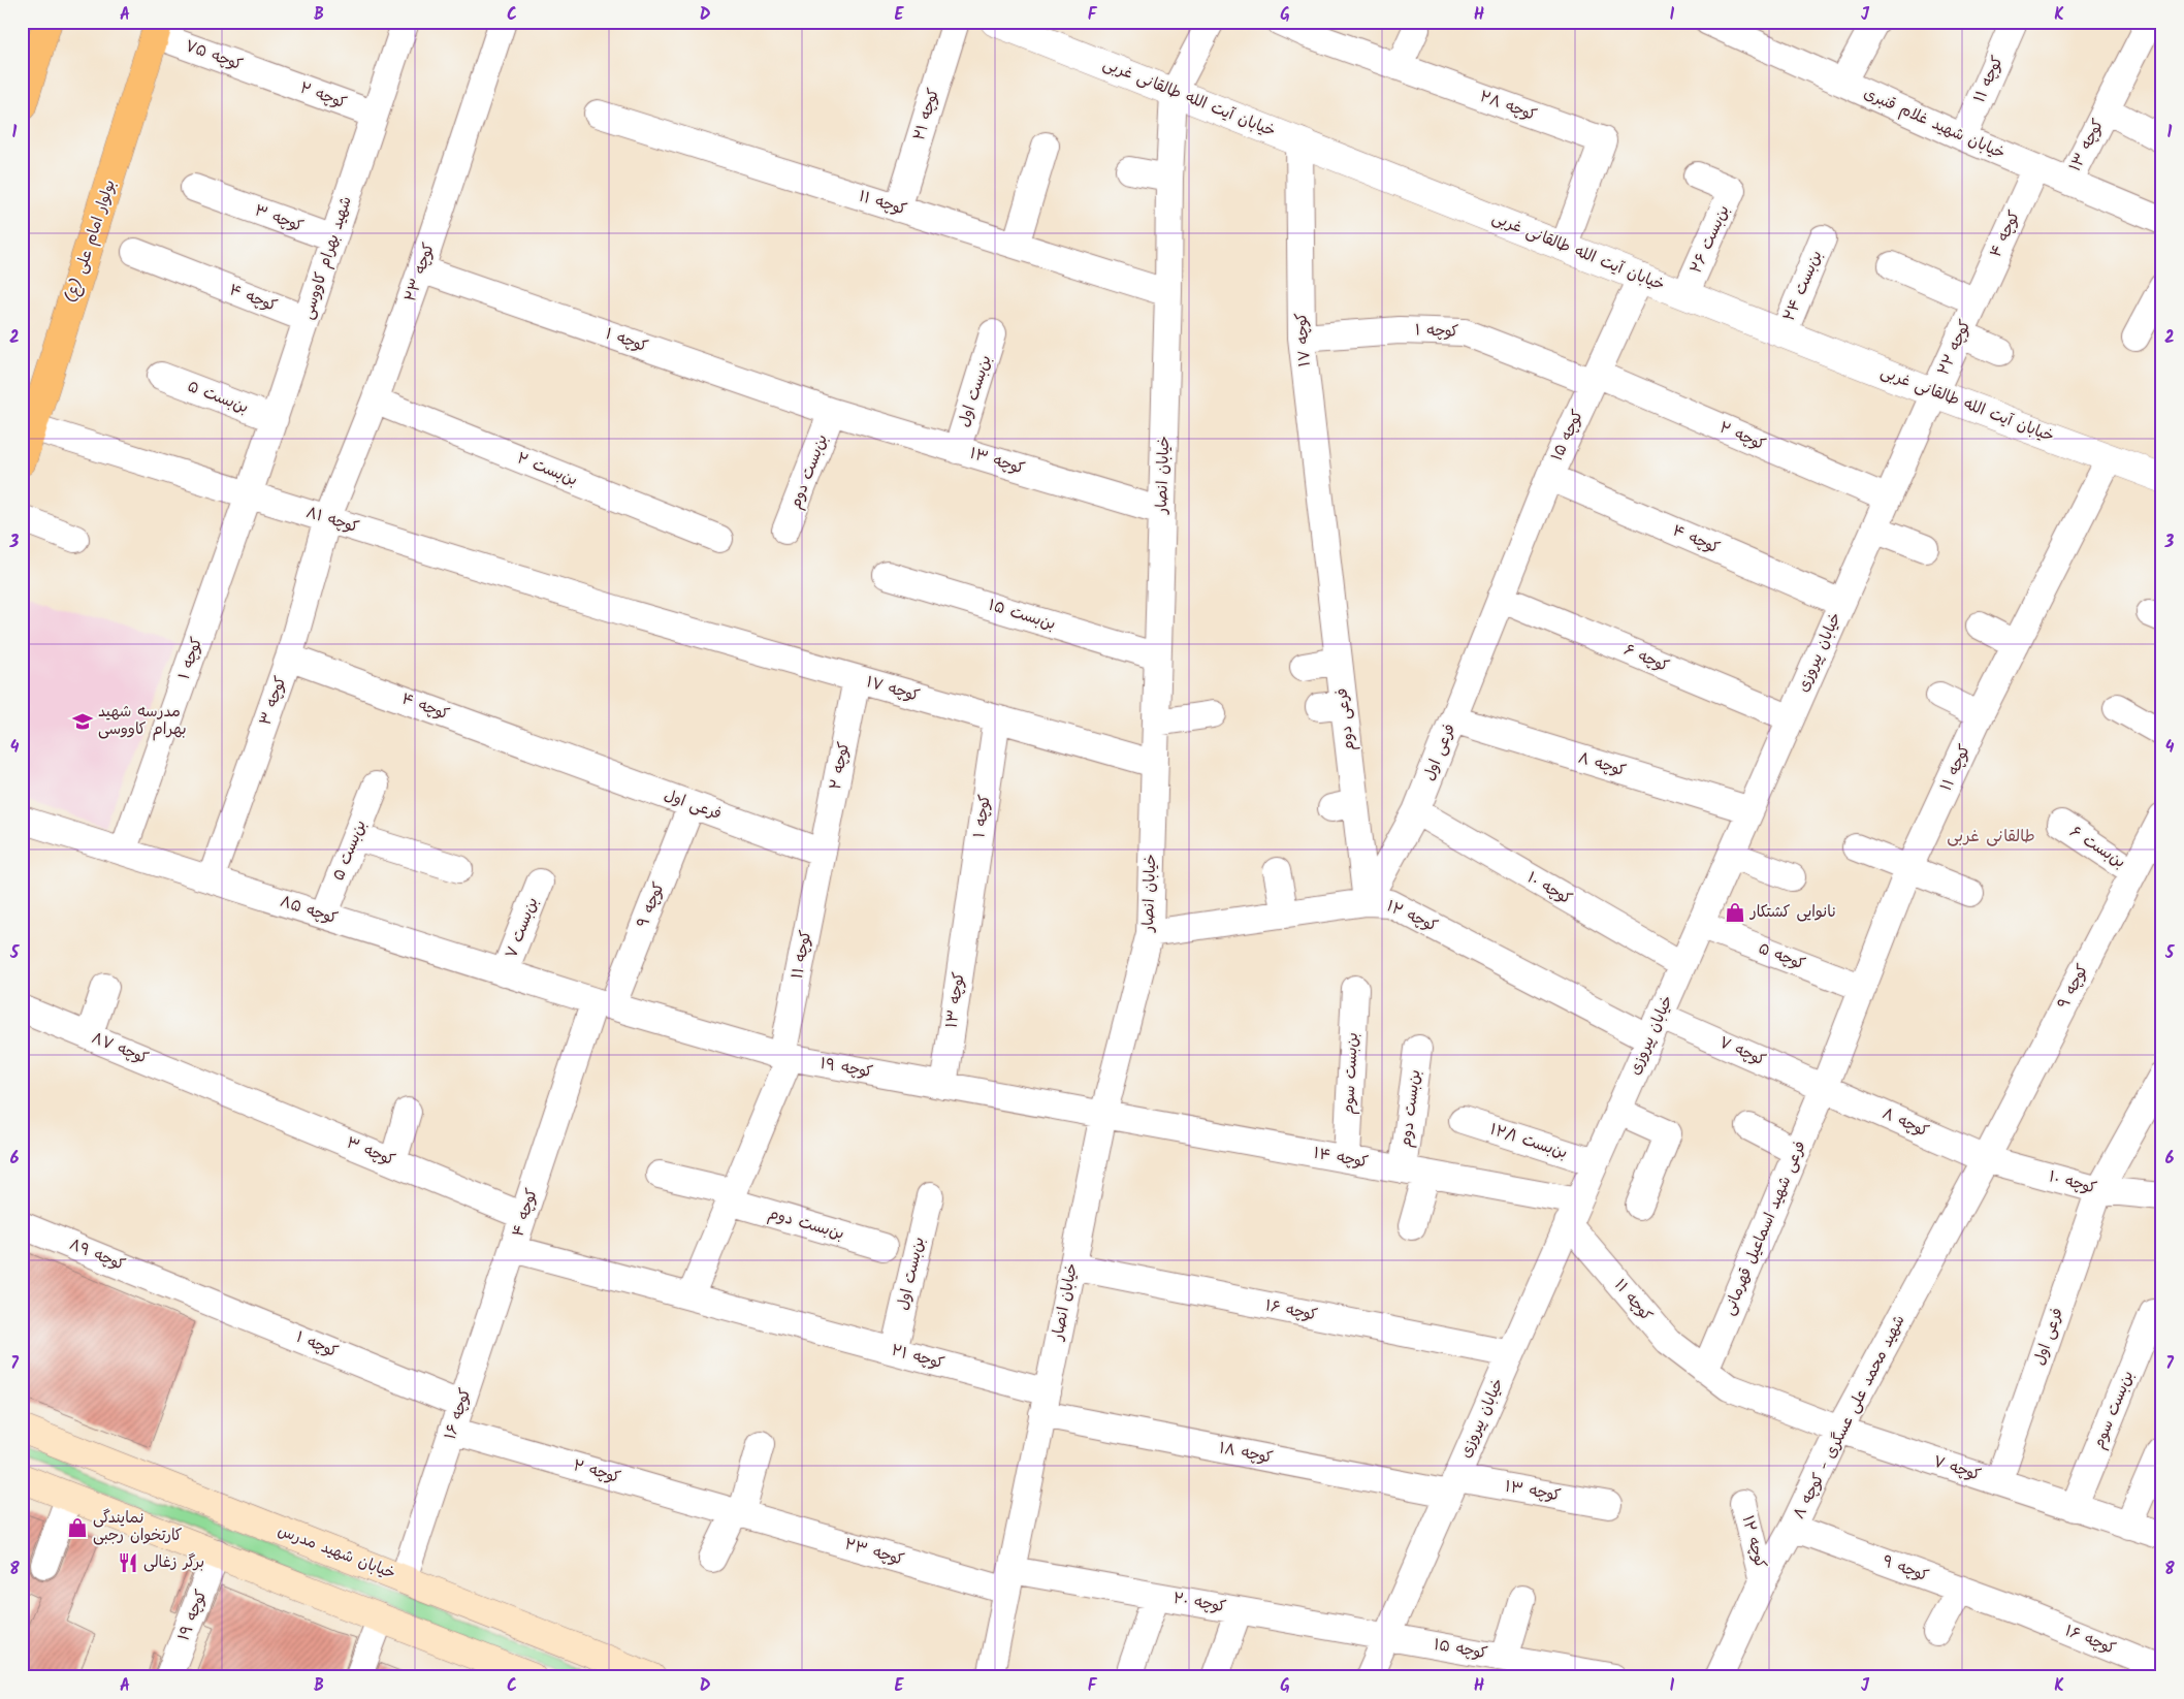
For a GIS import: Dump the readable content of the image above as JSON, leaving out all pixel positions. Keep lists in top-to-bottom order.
{
  "streets": {
    "main road": ["بولوار امام علی (ع)", "خیابان شهید مدرس"],
    "street": [
      "کوچه ۷۵",
      "کوچه ۱۱",
      "کوچه ۲",
      "خیابان آیت الله طالقانی غربی",
      "کوچه ۲۸",
      "کوچه ۲۱",
      "خیابان شهید غلام قنبری",
      "کوچه ۱۳",
      "کوچه ۳",
      "کوچه ۴",
      "بن‌بست ۲۶",
      "شهید بهرام کاووسی",
      "کوچه ۲۳",
      "بن‌بست ۲۴",
      "کوچه ۱",
      "کوچه ۱۷",
      "کوچه ۲۲",
      "بن‌بست اول",
      "بن‌بست ۵",
      "کوچه ۱۵",
      "بن‌بست ۲",
      "بن‌بست دوم",
      "خیابان انصار",
      "کوچه ۸۱",
      "بن‌بست ۱۵",
      "خیابان پیروزی",
      "کوچه ۶",
      "فرعی دوم",
      "فرعی اول",
      "کوچه ۸",
      "بن‌بست ۶",
      "کوچه ۱۰",
      "کوچه ۹",
      "کوچه ۸۵",
      "کوچه ۱۲",
      "بن‌بست ۷",
      "کوچه ۵",
      "کوچه ۸۷",
      "کوچه ۷",
      "کوچه ۱۹",
      "بن‌بست سوم",
      "بن‌بست ۱۲/۱",
      "کوچه ۱۴",
      "فرعی شهید اسماعیل قهرمانی",
      "کوچه ۸۹",
      "کوچه ۱۶",
      "شهید محمد علی عسگری - کوچه ۸",
      "کوچه ۱۸",
      "کوچه ۲۰"
    ]
  },
  "crossings": [
    ["کوچه ۷۵", "کوچه ۲"],
    ["کوچه ۷۵", "بولوار امام علی (ع)"],
    ["کوچه ۱۱", "کوچه ۲"],
    ["کوچه ۱۱", "خیابان آیت الله طالقانی غربی"],
    ["کوچه ۱۱", "کوچه ۲۱"],
    ["کوچه ۱۱", "خیابان شهید غلام قنبری"],
    ["کوچه ۱۱", "خیابان انصار"],
    ["کوچه ۱۱", "خیابان پیروزی"],
    ["کوچه ۱۱", "فرعی اول"],
    ["کوچه ۱۱", "کوچه ۸"],
    ["کوچه ۱۱", "کوچه ۵"],
    ["کوچه ۱۱", "کوچه ۷"],
    ["کوچه ۱۱", "کوچه ۱۹"],
    ["کوچه ۱۱", "کوچه ۱۴"],
    ["کوچه ۱۱", "فرعی شهید اسماعیل قهرمانی"],
    ["کوچه ۲", "شهید بهرام کاووسی"],
    ["کوچه ۲", "کوچه ۲۳"],
    ["کوچه ۲", "کوچه ۱"],
    ["کوچه ۲", "کوچه ۱۷"],
    ["کوچه ۲", "کوچه ۱۵"],
    ["کوچه ۲", "خیابان پیروزی"],
    ["کوچه ۲", "فرعی اول"],
    ["کوچه ۲", "کوچه ۱۶"],
    ["خیابان آیت الله طالقانی غربی", "کوچه ۲۸"],
    ["خیابان آیت الله طالقانی غربی", "بن‌بست ۲۶"],
    ["خیابان آیت الله طالقانی غربی", "بن‌بست ۲۴"],
    ["خیابان آیت الله طالقانی غربی", "کوچه ۱۷"],
    ["خیابان آیت الله طالقانی غربی", "کوچه ۲۲"],
    ["خیابان آیت الله طالقانی غربی", "کوچه ۱۵"],
    ["خیابان آیت الله طالقانی غربی", "خیابان انصار"],
    ["خیابان آیت الله طالقانی غربی", "خیابان پیروزی"],
    ["کوچه ۲۱", "کوچه ۴"],
    ["کوچه ۲۱", "بن‌بست اول"],
    ["کوچه ۲۱", "خیابان انصار"],
    ["کوچه ۲۱", "کوچه ۱۸"],
    ["خیابان شهید غلام قنبری", "کوچه ۱۳"],
    ["خیابان شهید غلام قنبری", "کوچه ۴"],
    ["کوچه ۱۳", "کوچه ۱"],
    ["کوچه ۱۳", "بن‌بست اول"],
    ["کوچه ۱۳", "بن‌بست دوم"],
    ["کوچه ۱۳", "خیابان انصار"],
    ["کوچه ۱۳", "خیابان پیروزی"],
    ["کوچه ۱۳", "کوچه ۱۹"],
    ["کوچه ۱۳", "کوچه ۱۸"],
    ["کوچه ۳", "کوچه ۴"],
    ["کوچه ۳", "شهید بهرام کاووسی"],
    ["کوچه ۳", "کوچه ۲۳"],
    ["کوچه ۳", "کوچه ۸۱"],
    ["کوچه ۳", "کوچه ۸۵"],
    ["کوچه ۳", "کوچه ۸۷"],
    ["کوچه ۴", "شهید بهرام کاووسی"],
    ["کوچه ۴", "کوچه ۲۲"],
    ["کوچه ۴", "کوچه ۱۵"],
    ["کوچه ۴", "خیابان پیروزی"],
    ["کوچه ۴", "فرعی اول"],
    ["کوچه ۴", "کوچه ۹"],
    ["کوچه ۴", "کوچه ۸۵"],
    ["کوچه ۴", "کوچه ۱۹"],
    ["کوچه ۴", "کوچه ۱۶"],
    ["بولوار امام علی (ع)", "کوچه ۸۱"],
    ["شهید بهرام کاووسی", "کوچه ۱"],
    ["شهید بهرام کاووسی", "بن‌بست ۵"],
    ["شهید بهرام کاووسی", "کوچه ۸۱"],
    ["کوچه ۲۳", "کوچه ۱"],
    ["کوچه ۲۳", "بن‌بست ۲"],
    ["کوچه ۲۳", "خیابان انصار"],
    ["کوچه ۲۳", "کوچه ۸۱"],
    ["کوچه ۲۳", "کوچه ۲۰"],
    ["کوچه ۱", "کوچه ۱۷"],
    ["کوچه ۱", "کوچه ۱۵"],
    ["کوچه ۱", "بن‌بست دوم"],
    ["کوچه ۱", "کوچه ۸۱"],
    ["کوچه ۱", "کوچه ۸۵"],
    ["کوچه ۱", "کوچه ۸۹"],
    ["کوچه ۱", "کوچه ۱۶"],
    ["کوچه ۱۷", "خیابان انصار"],
    ["کوچه ۱۷", "کوچه ۸۱"],
    ["کوچه ۱۷", "فرعی دوم"],
    ["کوچه ۲۲", "خیابان پیروزی"],
    ["بن‌بست ۵", "کوچه ۸۵"],
    ["کوچه ۱۵", "خیابان پیروزی"],
    ["کوچه ۱۵", "کوچه ۶"],
    ["کوچه ۱۵", "فرعی اول"],
    ["کوچه ۱۵", "کوچه ۲۰"],
    ["بن‌بست دوم", "کوچه ۱۴"],
    ["خیابان انصار", "بن‌بست ۱۵"],
    ["خیابان انصار", "کوچه ۱۲"],
    ["خیابان انصار", "کوچه ۱۹"],
    ["خیابان انصار", "کوچه ۱۴"],
    ["خیابان انصار", "کوچه ۱۶"],
    ["خیابان انصار", "کوچه ۱۸"],
    ["خیابان انصار", "کوچه ۲۰"],
    ["خیابان پیروزی", "کوچه ۶"],
    ["خیابان پیروزی", "کوچه ۸"],
    ["خیابان پیروزی", "کوچه ۱۰"],
    ["خیابان پیروزی", "کوچه ۱۲"],
    ["خیابان پیروزی", "کوچه ۵"],
    ["خیابان پیروزی", "کوچه ۷"],
    ["خیابان پیروزی", "بن‌بست ۱۲/۱"],
    ["خیابان پیروزی", "کوچه ۱۴"],
    ["خیابان پیروزی", "کوچه ۱۶"],
    ["خیابان پیروزی", "کوچه ۱۸"],
    ["خیابان پیروزی", "کوچه ۲۰"],
    ["کوچه ۶", "فرعی اول"],
    ["فرعی دوم", "فرعی اول"],
    ["فرعی دوم", "کوچه ۱۲"],
    ["فرعی اول", "کوچه ۸"],
    ["فرعی اول", "کوچه ۱۰"],
    ["فرعی اول", "کوچه ۹"],
    ["فرعی اول", "کوچه ۱۲"],
    ["فرعی اول", "کوچه ۷"],
    ["کوچه ۸", "کوچه ۱۰"],
    ["کوچه ۸", "کوچه ۹"],
    ["کوچه ۸", "کوچه ۷"],
    ["کوچه ۸", "فرعی شهید اسماعیل قهرمانی"],
    ["کوچه ۸", "شهید محمد علی عسگری - کوچه ۸"],
    ["بن‌بست ۶", "کوچه ۹"],
    ["کوچه ۱۰", "کوچه ۹"],
    ["کوچه ۱۰", "شهید محمد علی عسگری - کوچه ۸"],
    ["کوچه ۹", "کوچه ۸۵"],
    ["کوچه ۹", "کوچه ۱۹"],
    ["کوچه ۹", "کوچه ۱۶"],
    ["کوچه ۹", "شهید محمد علی عسگری - کوچه ۸"],
    ["کوچه ۸۵", "بن‌بست ۷"],
    ["کوچه ۸۵", "کوچه ۱۹"],
    ["کوچه ۱۲", "کوچه ۷"],
    ["کوچه ۱۲", "شهید محمد علی عسگری - کوچه ۸"],
    ["کوچه ۷", "بن‌بست سوم"],
    ["کوچه ۷", "فرعی شهید اسماعیل قهرمانی"],
    ["کوچه ۷", "شهید محمد علی عسگری - کوچه ۸"],
    ["کوچه ۱۹", "کوچه ۱۴"],
    ["بن‌بست سوم", "کوچه ۱۴"],
    ["کوچه ۱۶", "خیابان شهید مدرس"]
  ],
  "districts": ["طالقانی غربی"],
  "places": {
    "school or university": ["مدرسه شهید بهرام کاووسی"],
    "shop": ["نانوایی کشتکار", "نمایندگی کارتخوان رجبی"],
    "restaurant": ["برگر زغالی"]
  },
  "grid": {
    "columns": [
      "A",
      "B",
      "C",
      "D",
      "E",
      "F",
      "G",
      "H",
      "I",
      "J",
      "K"
    ],
    "rows": [
      "1",
      "2",
      "3",
      "4",
      "5",
      "6",
      "7",
      "8"
    ]
  }
}
